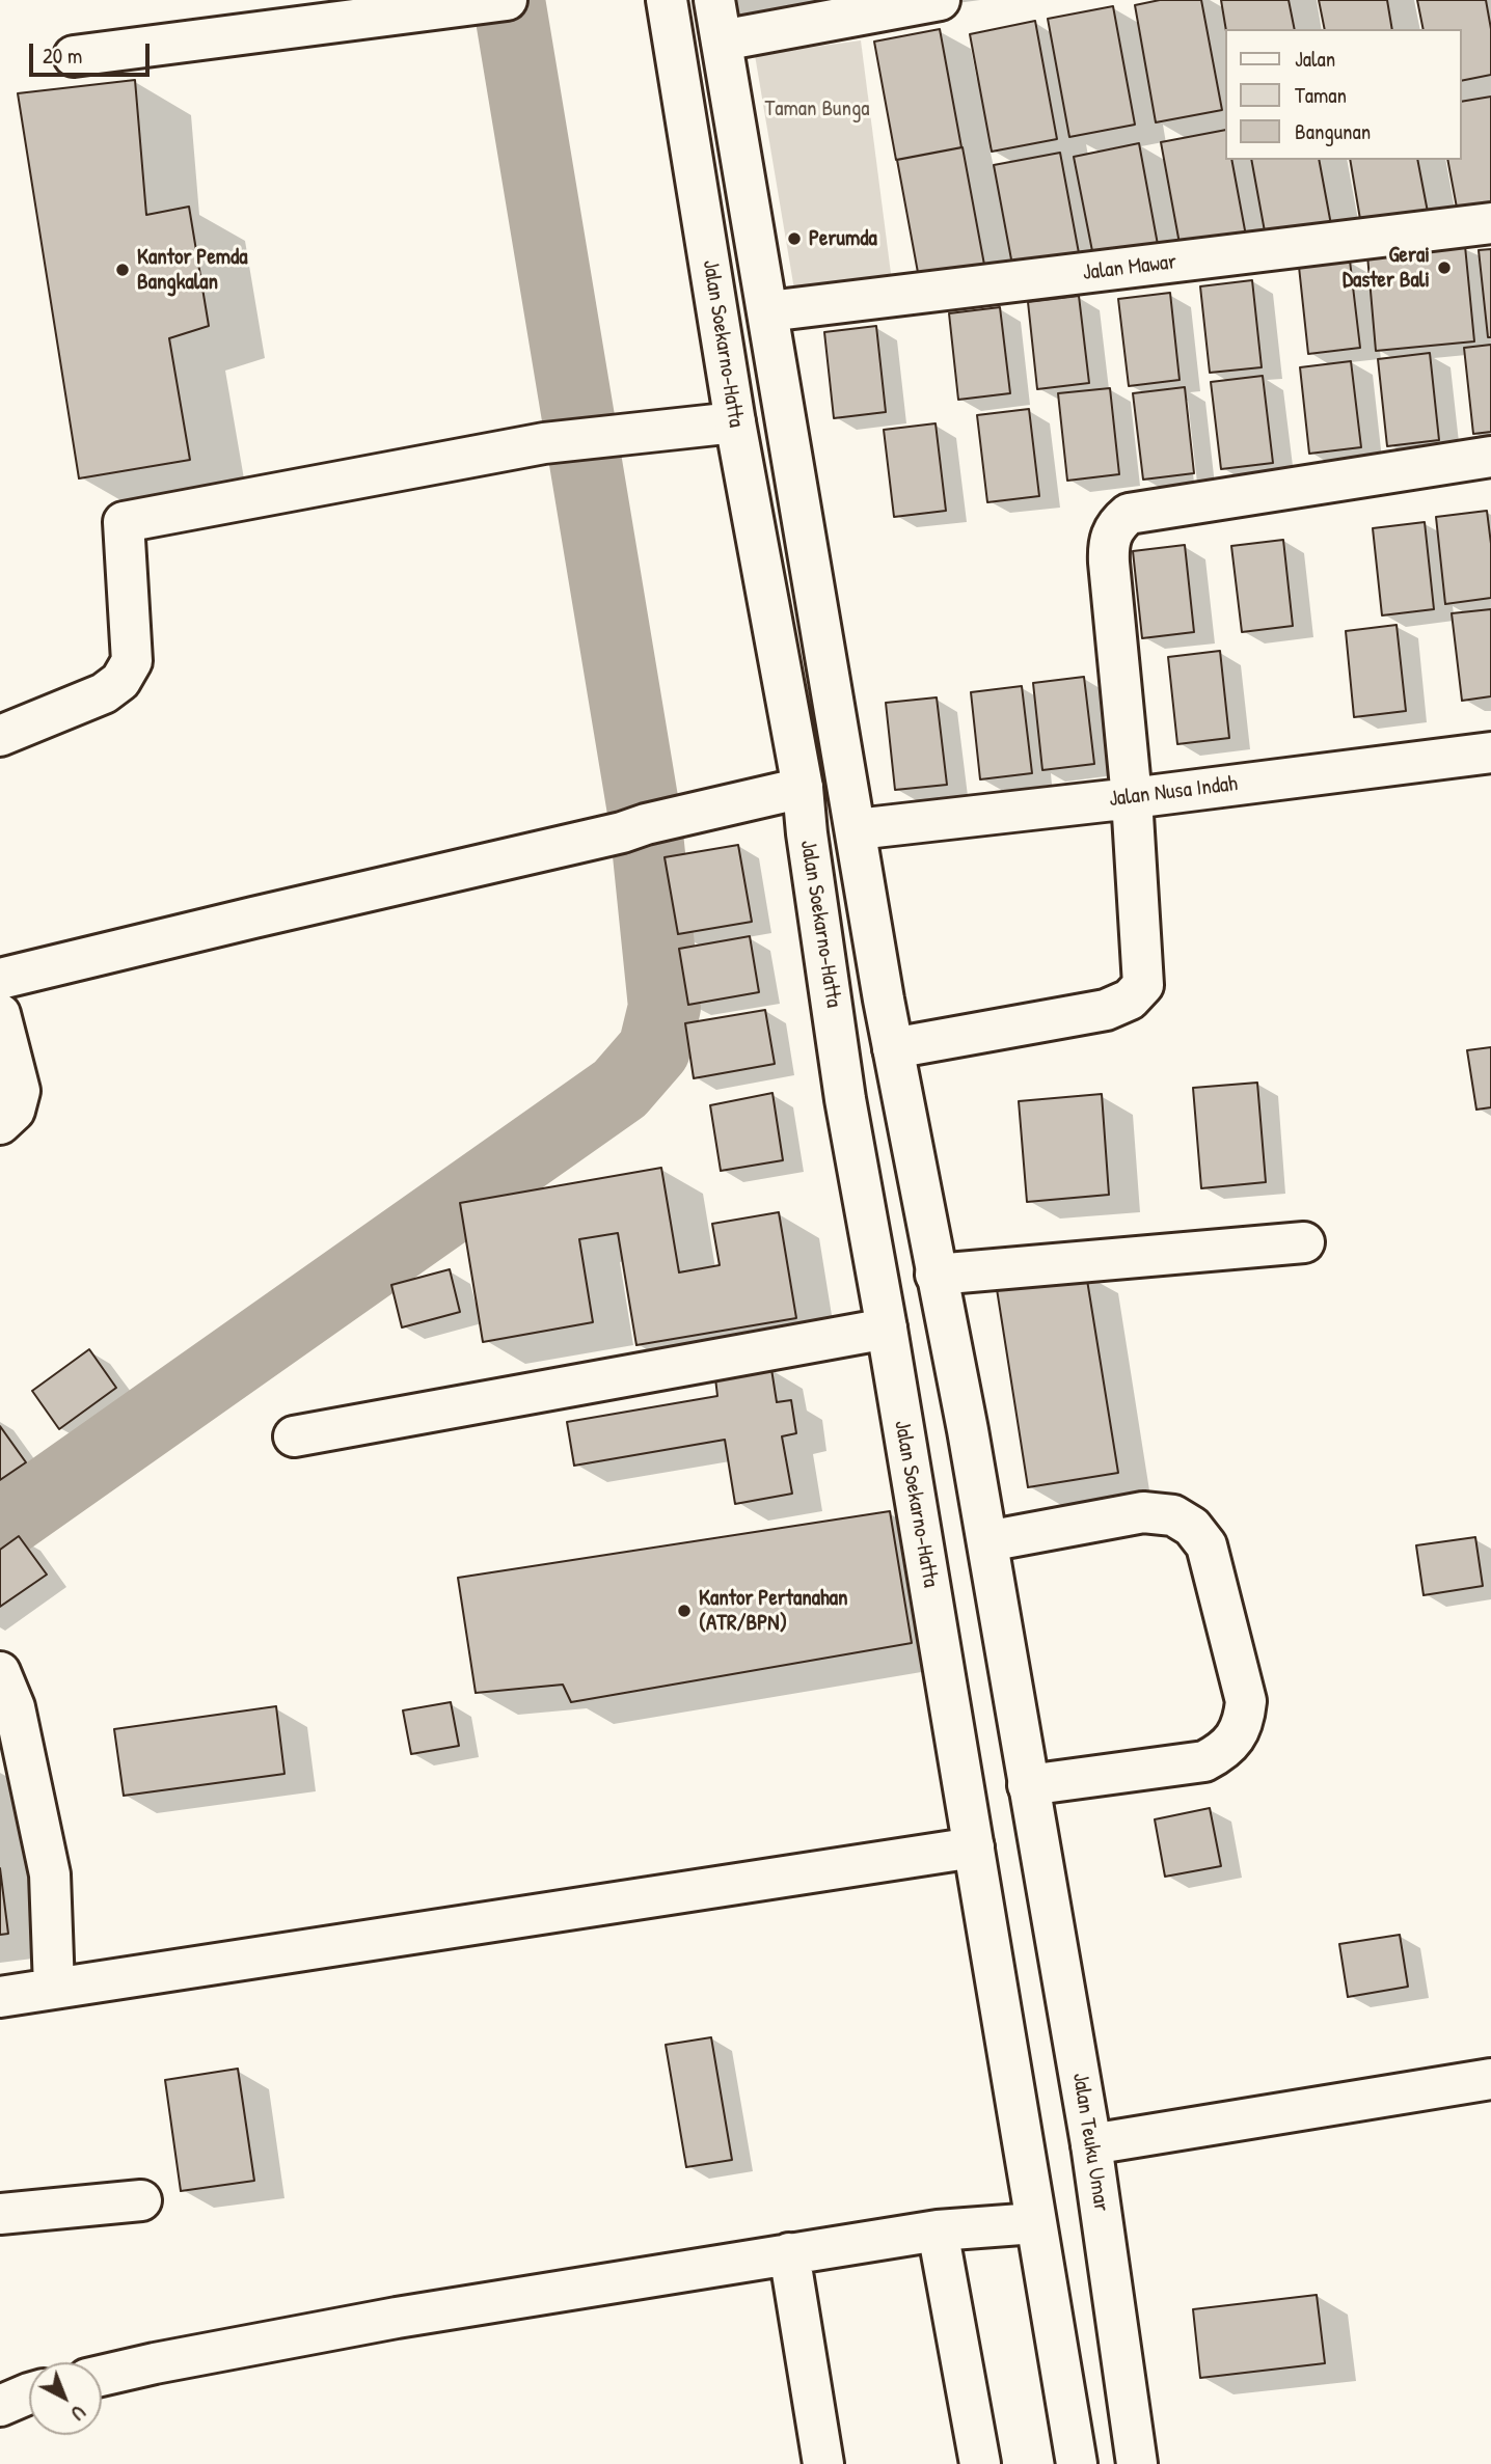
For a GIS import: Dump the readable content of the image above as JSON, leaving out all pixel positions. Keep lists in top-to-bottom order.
{
  "streets": {
    "street": [
      "Jalan Mawar",
      "Jalan Soekarno-Hatta",
      "Jalan Nusa Indah",
      "Jalan Teuku Umar"
    ]
  },
  "parks": ["Taman Bunga"],
  "places": [
    "Perumda",
    "Gerai Daster Bali",
    "Kantor Pemda Bangkalan",
    "Kantor Pertanahan (ATR/BPN)"
  ],
  "legend": ["Jalan", "Taman", "Bangunan"],
  "scale_bar": "20 m",
  "north": "bottom right"
}
